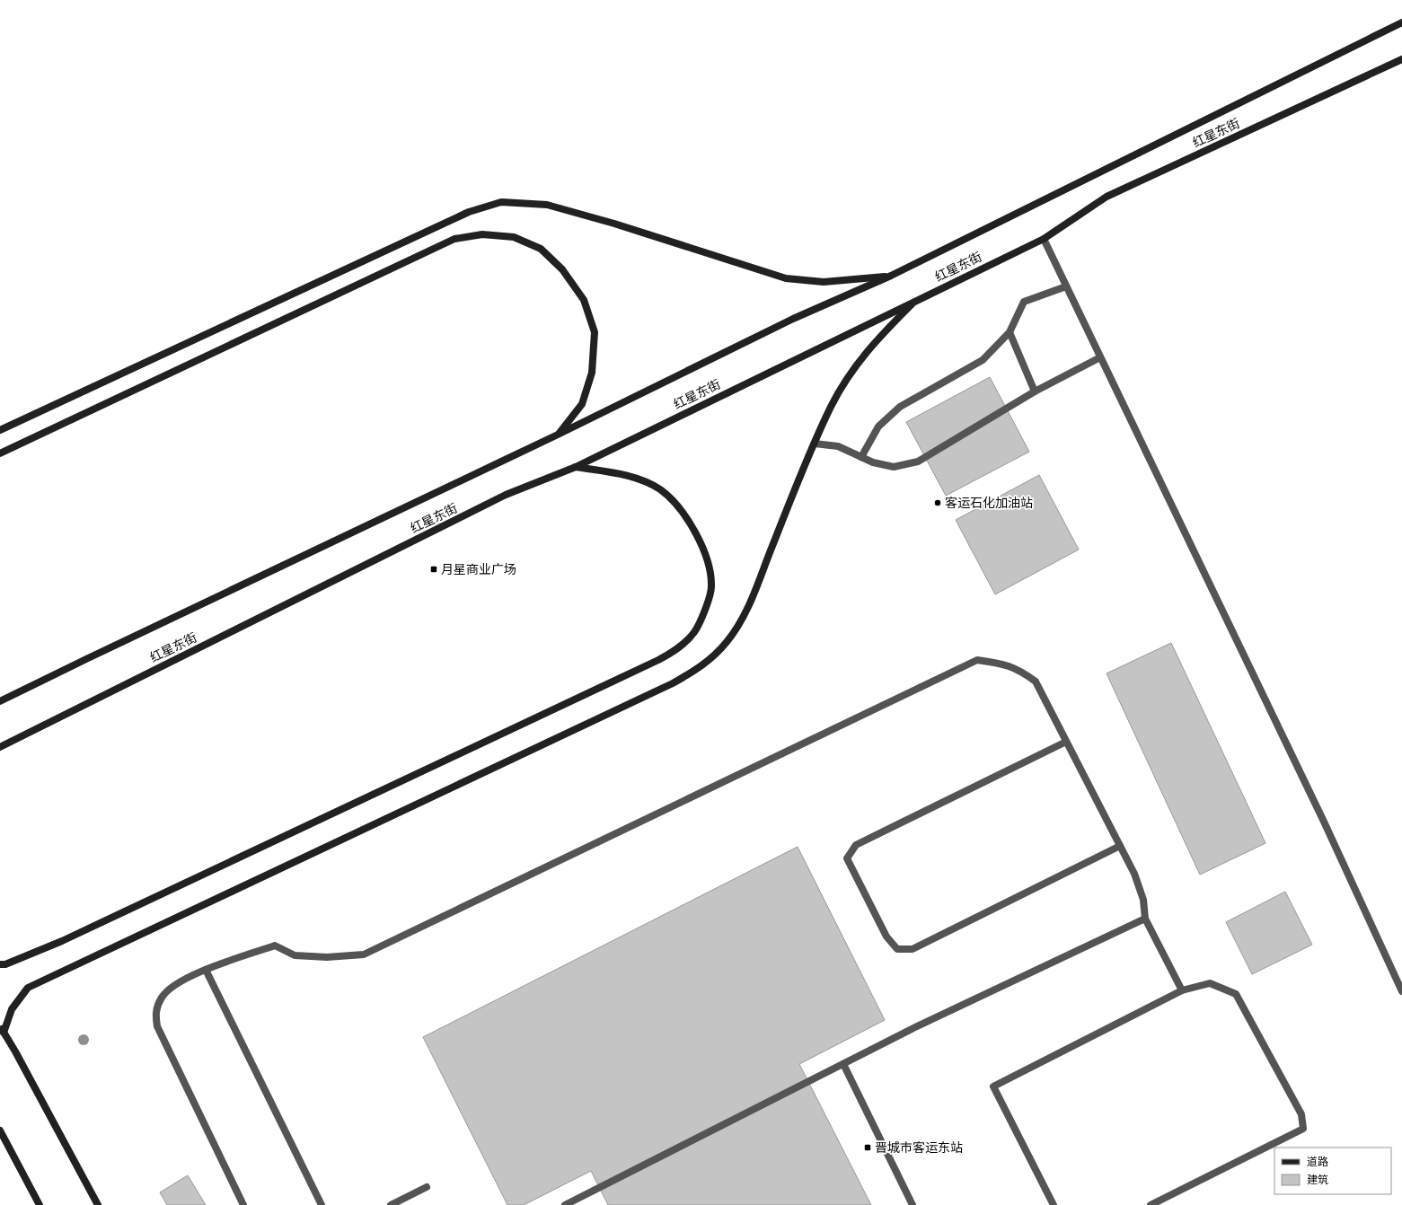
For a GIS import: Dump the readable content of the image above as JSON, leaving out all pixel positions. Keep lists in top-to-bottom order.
{
  "streets": {
    "main road": ["红星东街"]
  },
  "places": {
    "other": ["客运石化加油站"],
    "transit": ["月星商业广场", "晋城市客运东站"]
  },
  "legend": ["道路", "建筑"]
}
